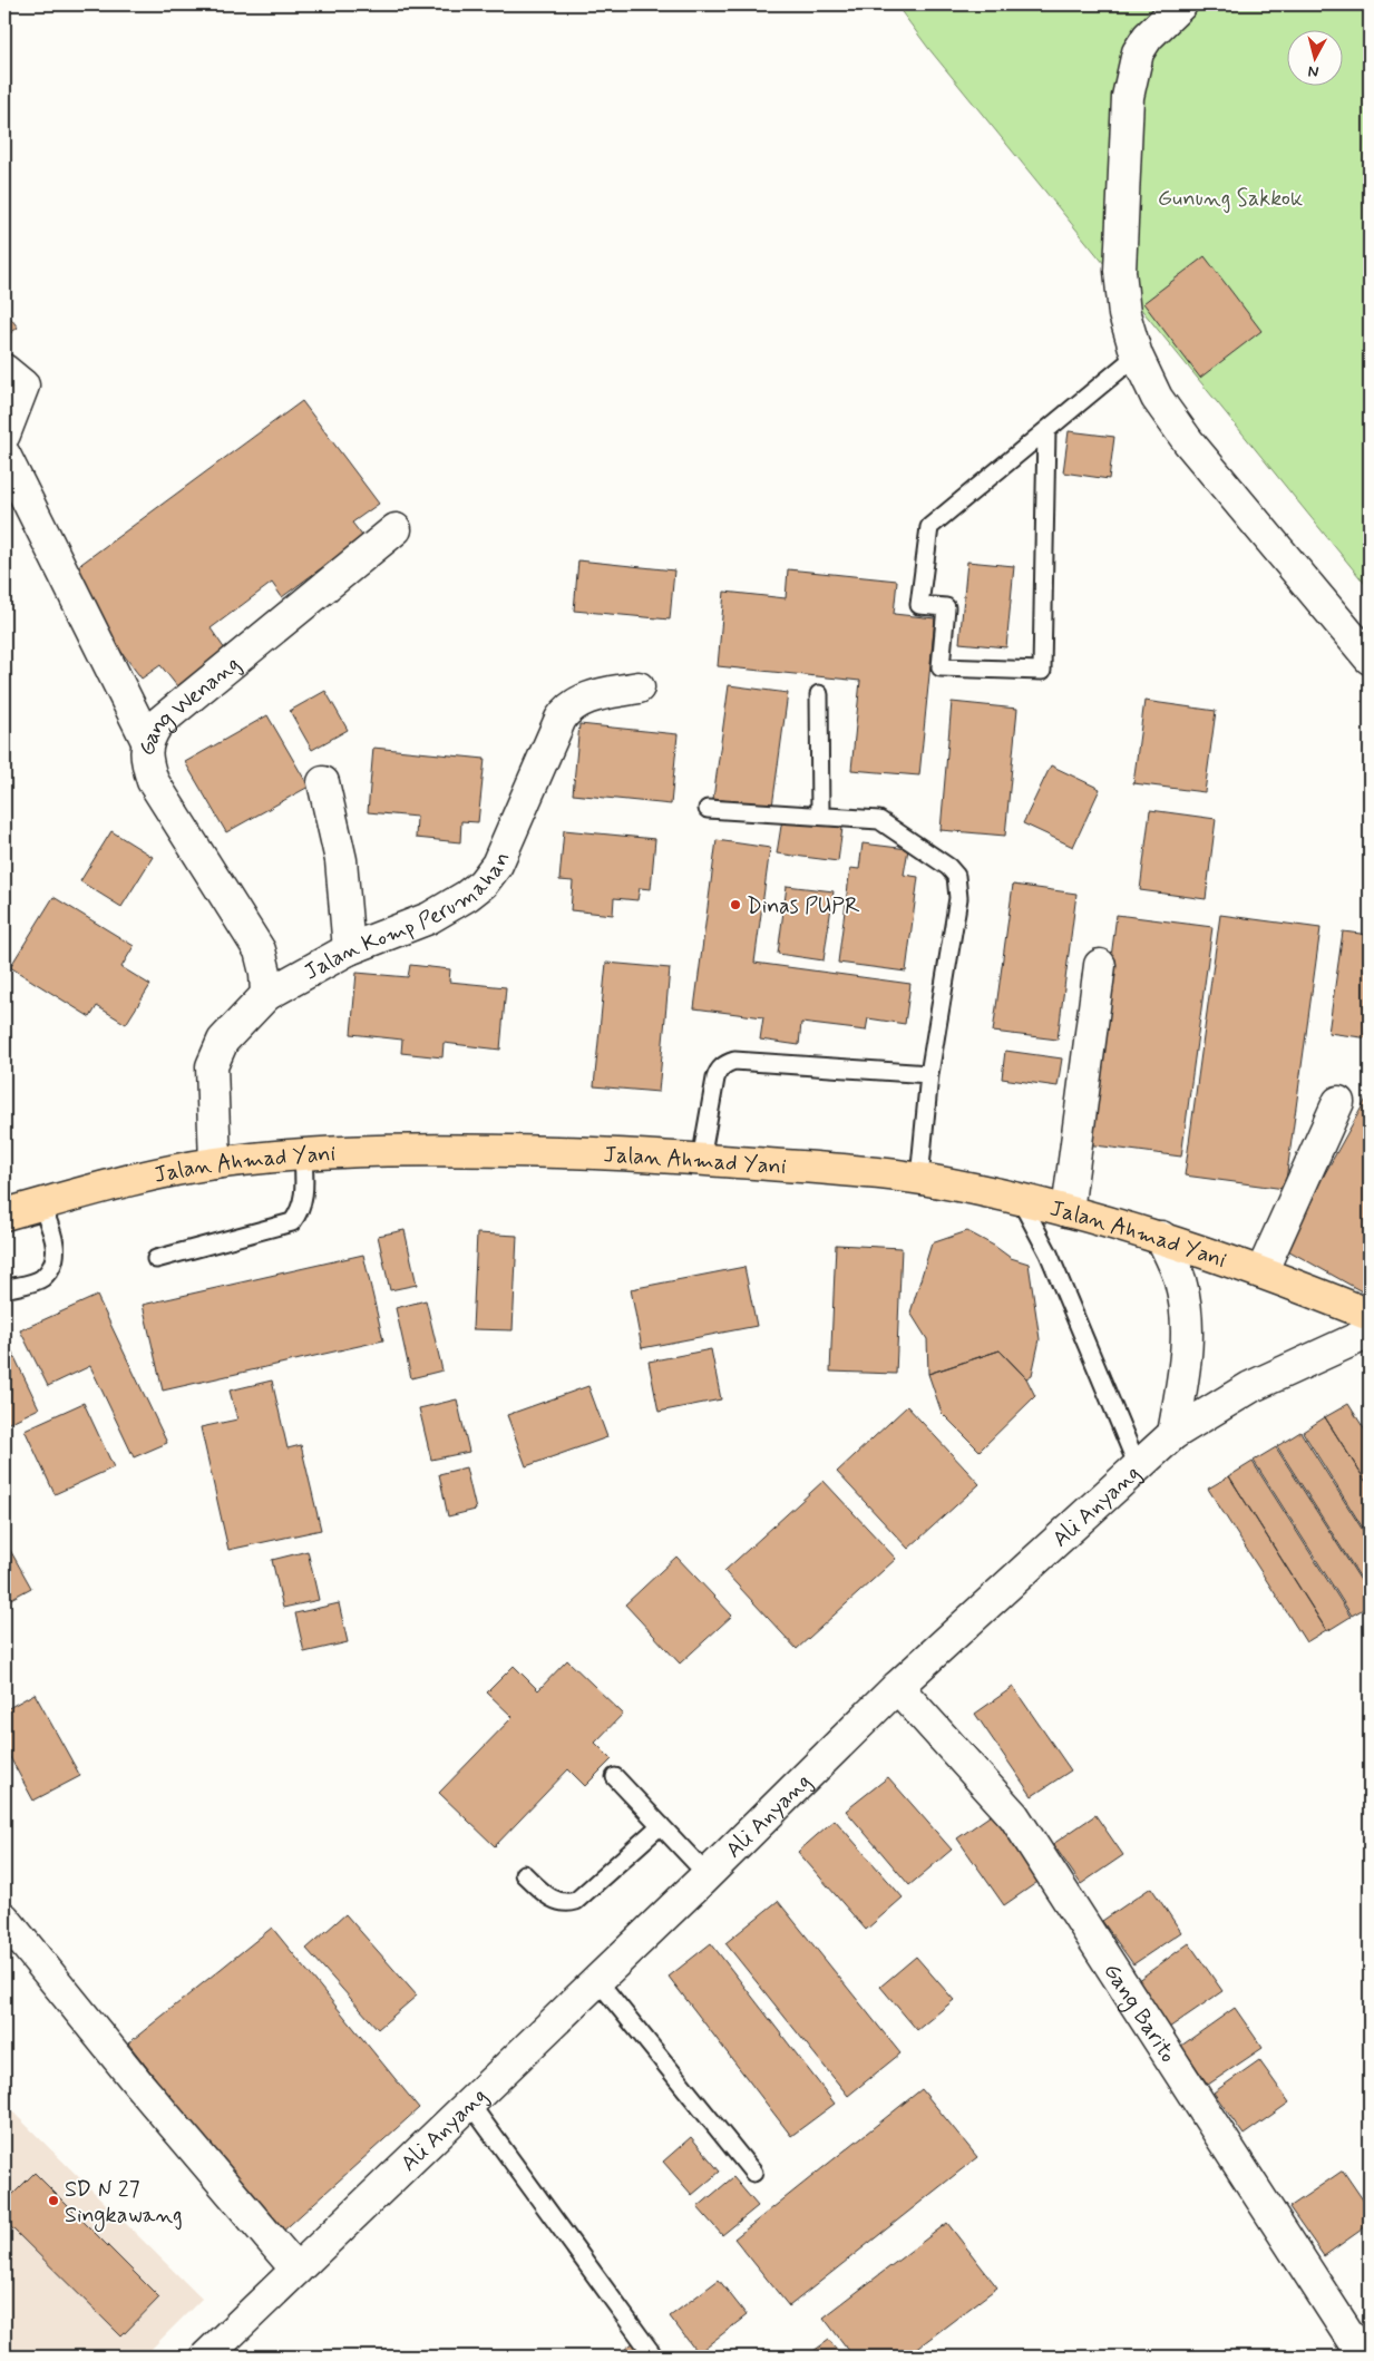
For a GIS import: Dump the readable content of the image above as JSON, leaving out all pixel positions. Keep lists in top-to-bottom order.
{
  "streets": {
    "main road": ["Jalan Ahmad Yani"],
    "street": [
      "Gang Wenang",
      "Jalan Komp Perumahan",
      "Ali Anyang",
      "Gang Barito"
    ]
  },
  "crossings": [
    ["Gang Wenang", "Jalan Komp Perumahan"],
    ["Jalan Komp Perumahan", "Jalan Ahmad Yani"],
    ["Ali Anyang", "Gang Barito"]
  ],
  "parks": ["Gunung Sakkok"],
  "places": ["Dinas PUPR", "SD N 27 Singkawang"],
  "north": "bottom"
}
